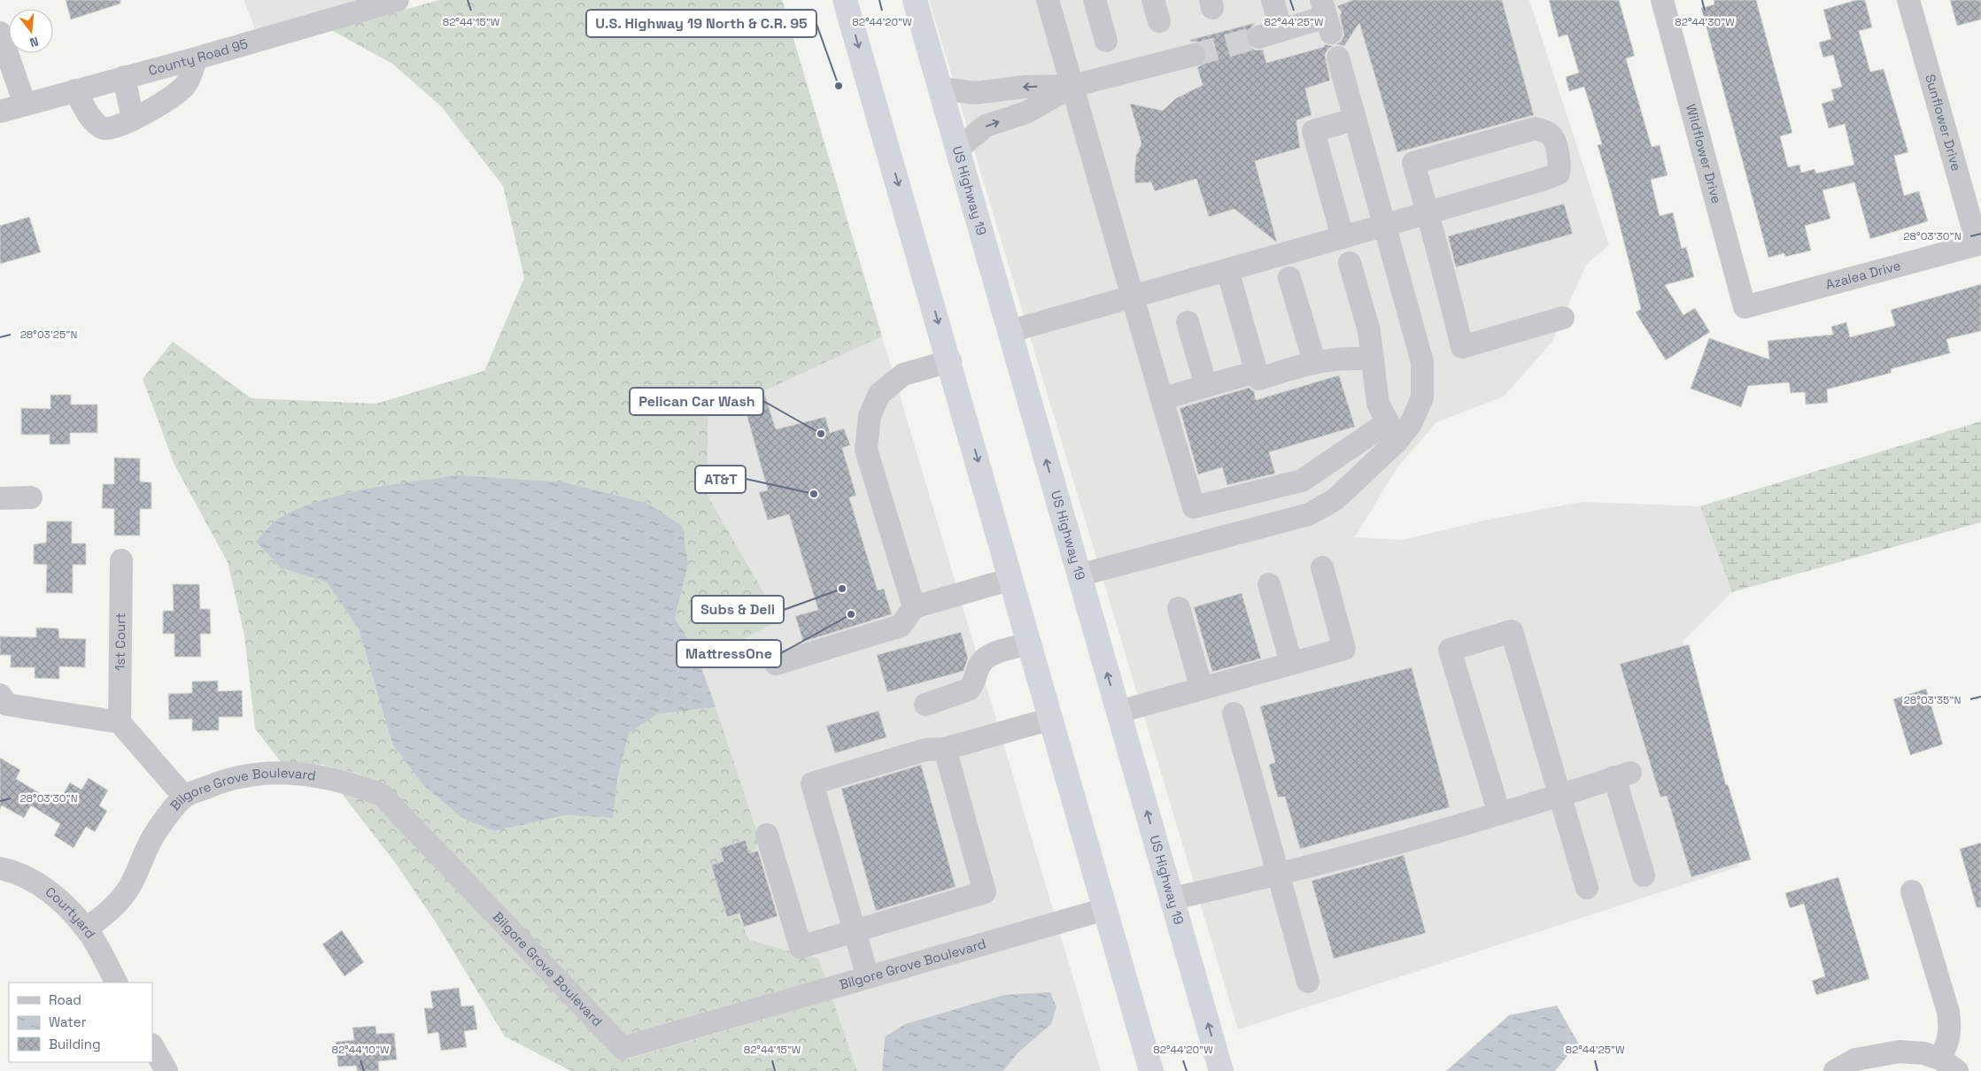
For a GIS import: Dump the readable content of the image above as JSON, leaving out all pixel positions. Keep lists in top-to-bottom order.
{
  "streets": {
    "highway": ["US Highway 19"],
    "street": [
      "County Road 95",
      "Sunflower Drive",
      "Wildflower Drive",
      "Azalea Drive",
      "1st Court",
      "Bilgore Grove Boulevard",
      "Courtyard"
    ]
  },
  "crossings": [
    ["Sunflower Drive", "Azalea Drive"],
    ["Wildflower Drive", "Azalea Drive"],
    ["Bilgore Grove Boulevard", "Courtyard"]
  ],
  "places": [
    "U.S. Highway 19 North & C.R. 95",
    "Pelican Car Wash",
    "AT&T",
    "Subs & Deli",
    "MattressOne"
  ],
  "legend": ["Road", "Water", "Building"],
  "north": "bottom",
  "coordinates": [
    "82°44'15\"W",
    "82°44'20\"W",
    "82°44'25\"W",
    "82°44'30\"W",
    "28°03'30\"N",
    "28°03'25\"N",
    "28°03'35\"N",
    "82°44'10\"W"
  ]
}
